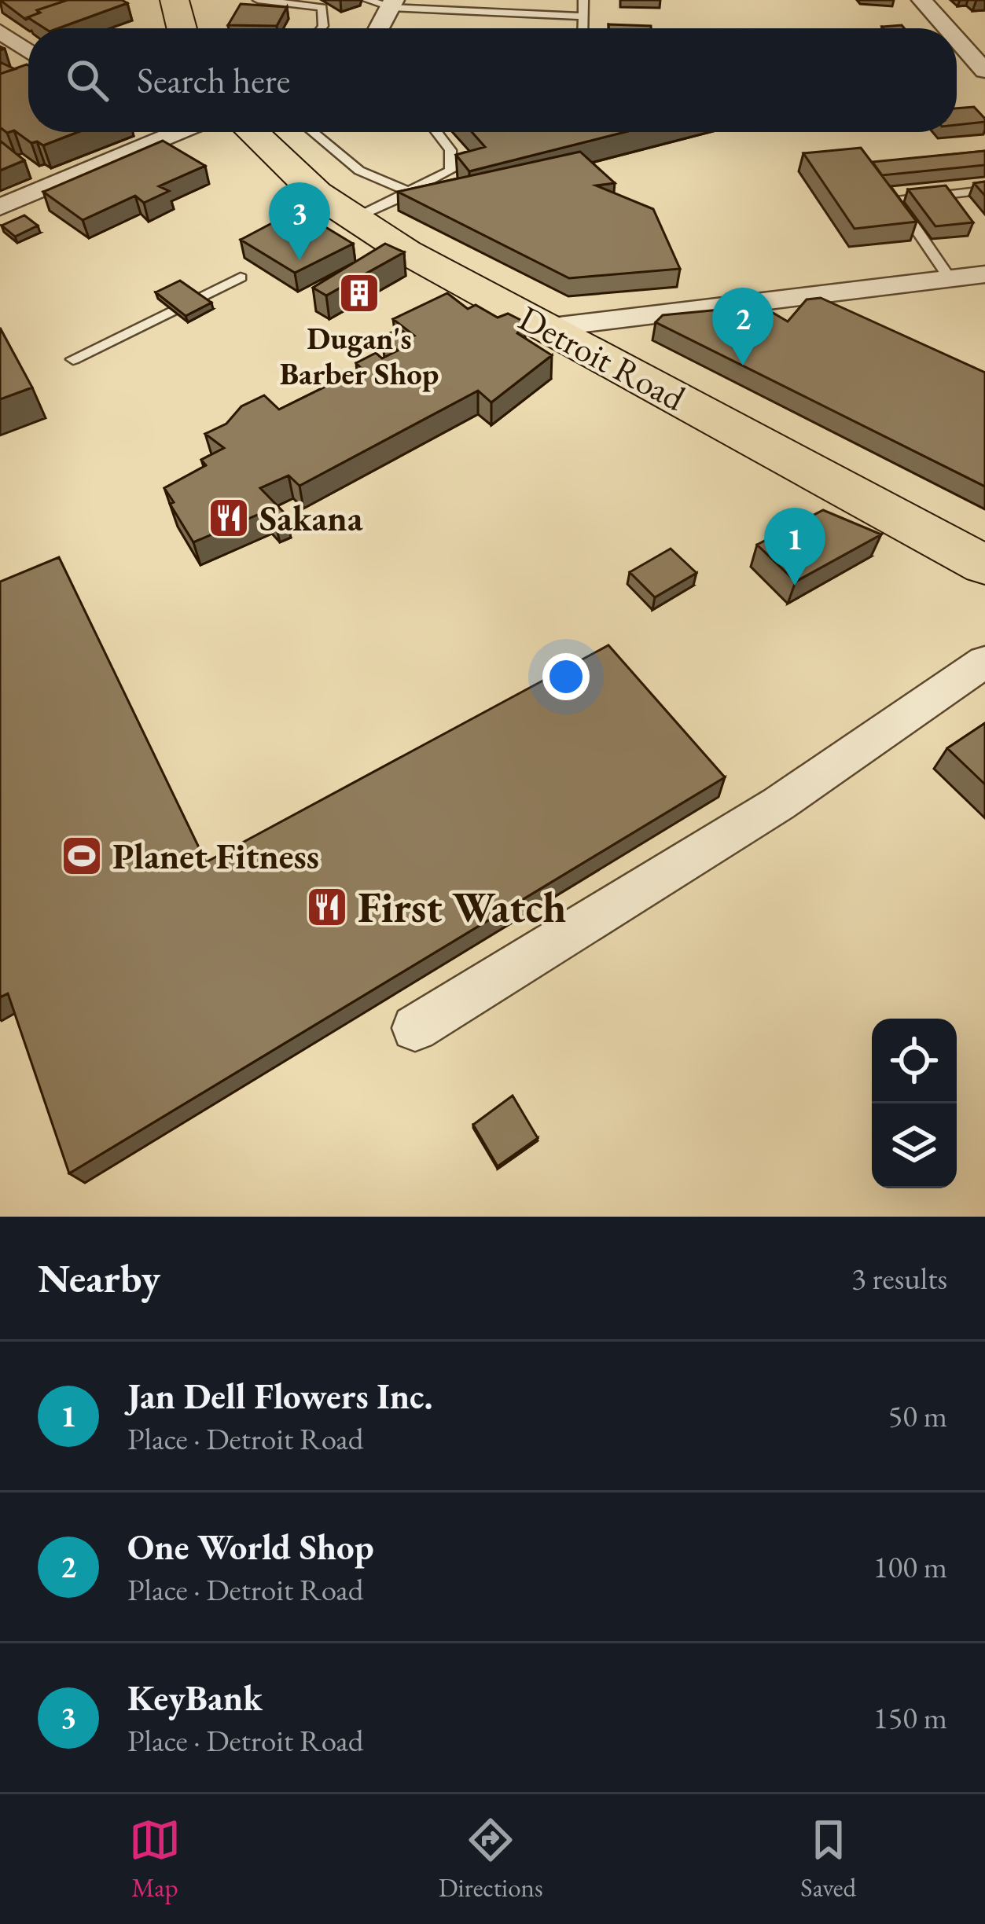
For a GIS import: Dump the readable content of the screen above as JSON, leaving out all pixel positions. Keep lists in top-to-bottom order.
{
  "streets": {
    "main road": ["Detroit Road"]
  },
  "places": {
    "building": ["Dugan's Barber Shop"],
    "restaurant": ["Sakana", "First Watch"],
    "sports": ["Planet Fitness"]
  },
  "page": {
    "search": "Search here",
    "pins": ["3", "2", "1"],
    "heading": ["Nearby", "3 results"],
    "list": [
      {
        "mark": "1",
        "name": "Jan Dell Flowers Inc.",
        "note": "Place · Detroit Road",
        "value": "50 m"
      },
      {
        "mark": "2",
        "name": "One World Shop",
        "note": "Place · Detroit Road",
        "value": "100 m"
      },
      {
        "mark": "3",
        "name": "KeyBank",
        "note": "Place · Detroit Road",
        "value": "150 m"
      }
    ],
    "nav": ["Map", "Directions", "Saved"]
  }
}
